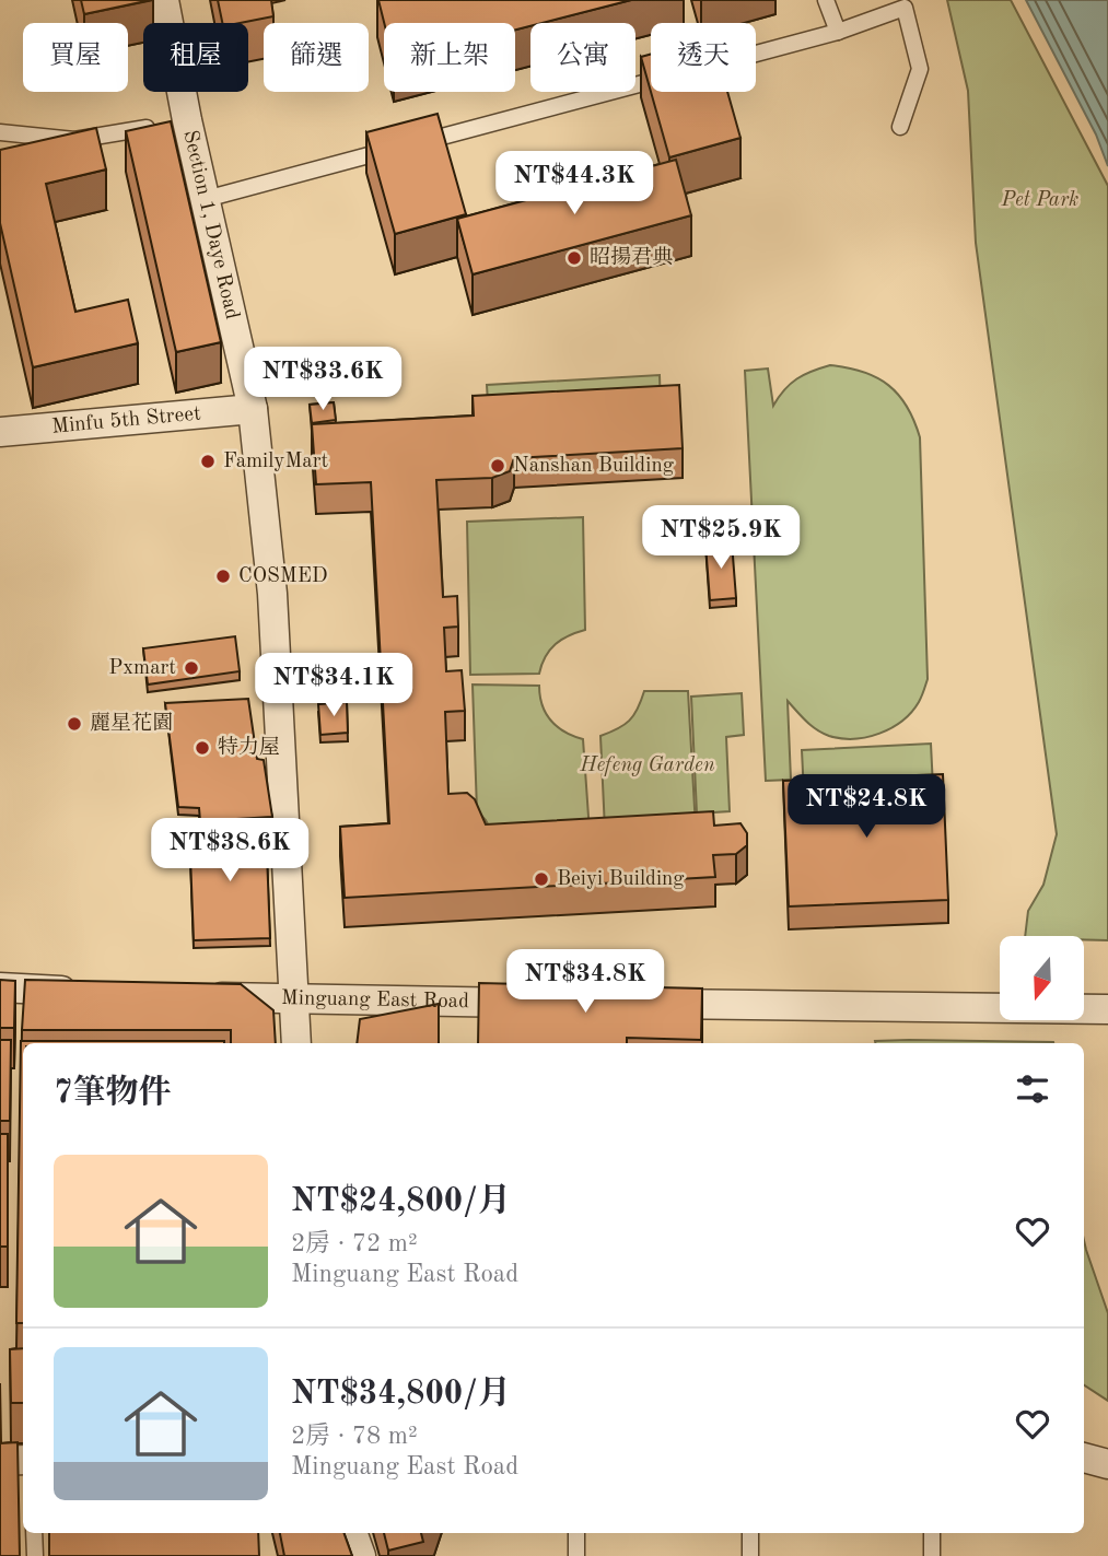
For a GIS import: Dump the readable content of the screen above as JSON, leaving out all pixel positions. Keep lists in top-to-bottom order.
{
  "streets": {
    "street": ["Section 1, Daye Road", "Minfu 5th Street", "Minguang East Road"]
  },
  "crossings": [
    ["Section 1, Daye Road", "Minfu 5th Street"],
    ["Section 1, Daye Road", "Minguang East Road"]
  ],
  "parks": ["Pet Park", "Hefeng Garden"],
  "places": [
    "昭揚君典",
    "FamilyMart",
    "Nanshan Building",
    "COSMED",
    "Pxmart",
    "麗星花園",
    "特力屋",
    "Beiyi Building"
  ],
  "north": "bottom",
  "page": {
    "chip": [
      "買屋",
      "租屋",
      "篩選",
      "新上架",
      "公寓",
      "透天"
    ],
    "price": [
      "NT$44.3K",
      "NT$33.6K",
      "NT$25.9K",
      "NT$34.1K",
      "NT$24.8K",
      "NT$38.6K",
      "NT$34.8K"
    ],
    "heading": "7筆物件",
    "list": [
      {
        "name": "NT$24,800/月",
        "note": "2房 · 72 m² · Minguang East Road"
      },
      {
        "name": "NT$34,800/月",
        "note": "2房 · 78 m² · Minguang East Road"
      }
    ]
  }
}
